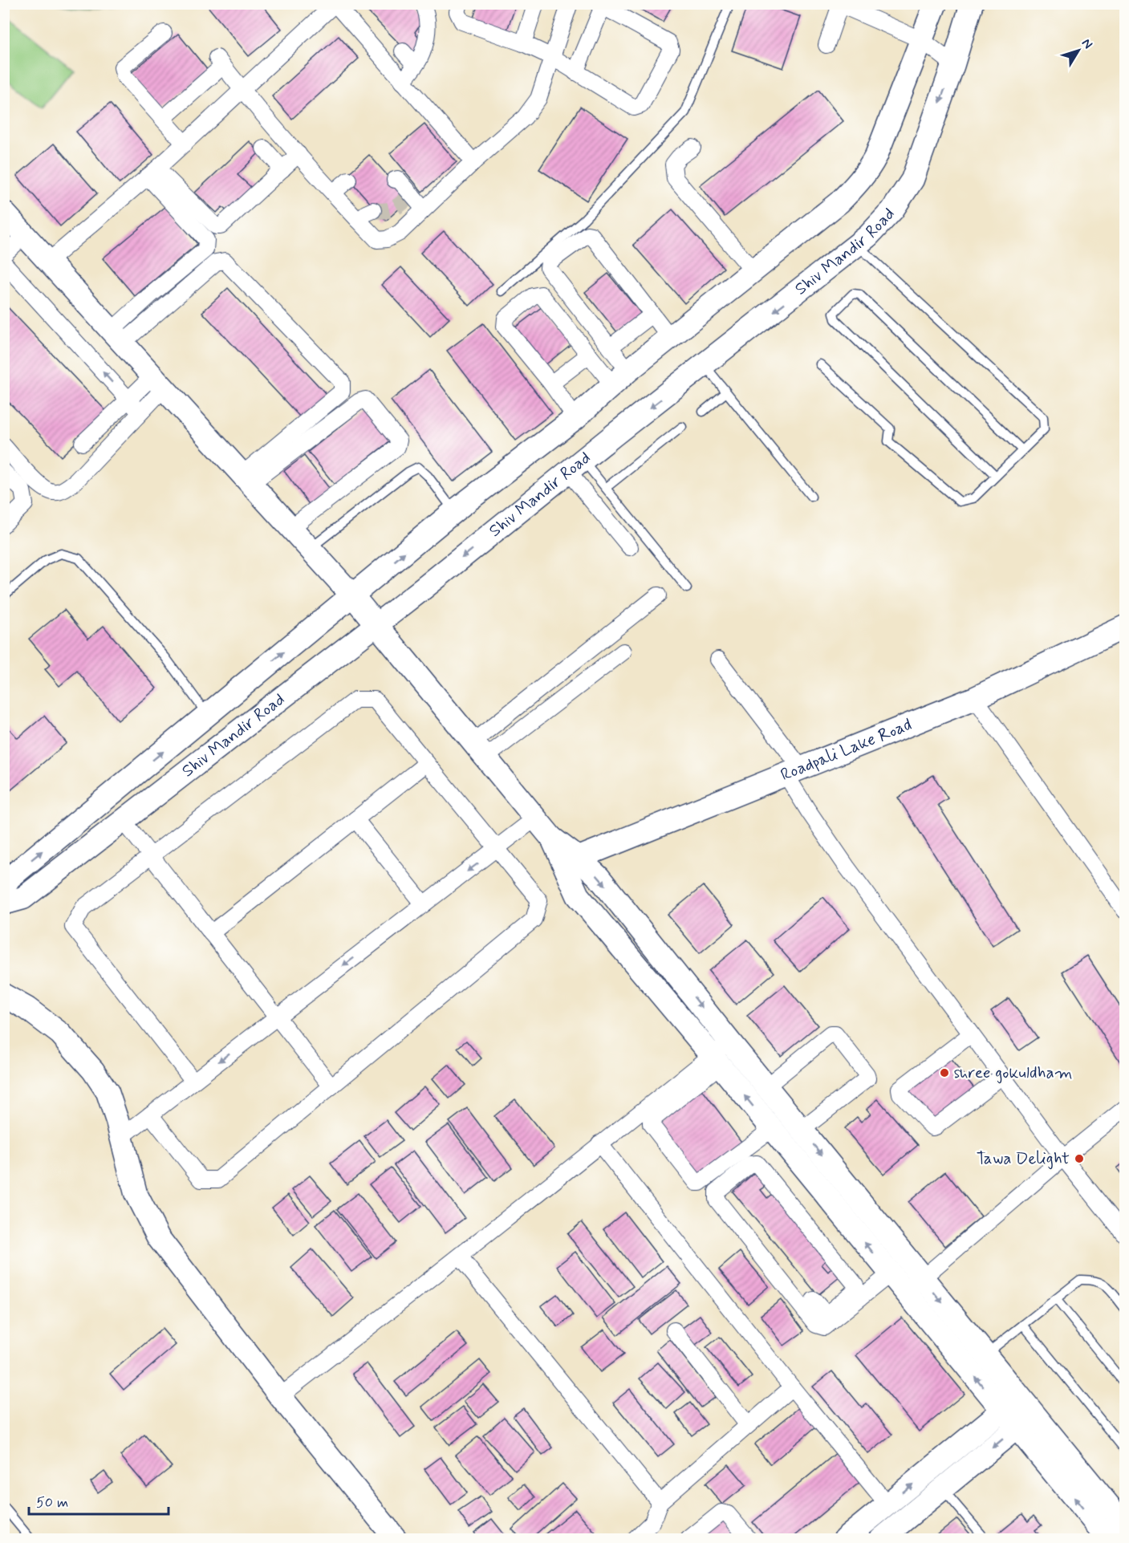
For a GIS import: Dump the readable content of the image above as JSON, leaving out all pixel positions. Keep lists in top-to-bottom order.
{
  "streets": {
    "street": ["Shiv Mandir Road", "Roadpali Lake Road"]
  },
  "places": ["shree gokuldham", "Tawa Delight"],
  "scale_bar": "50 m",
  "north": "top right"
}
